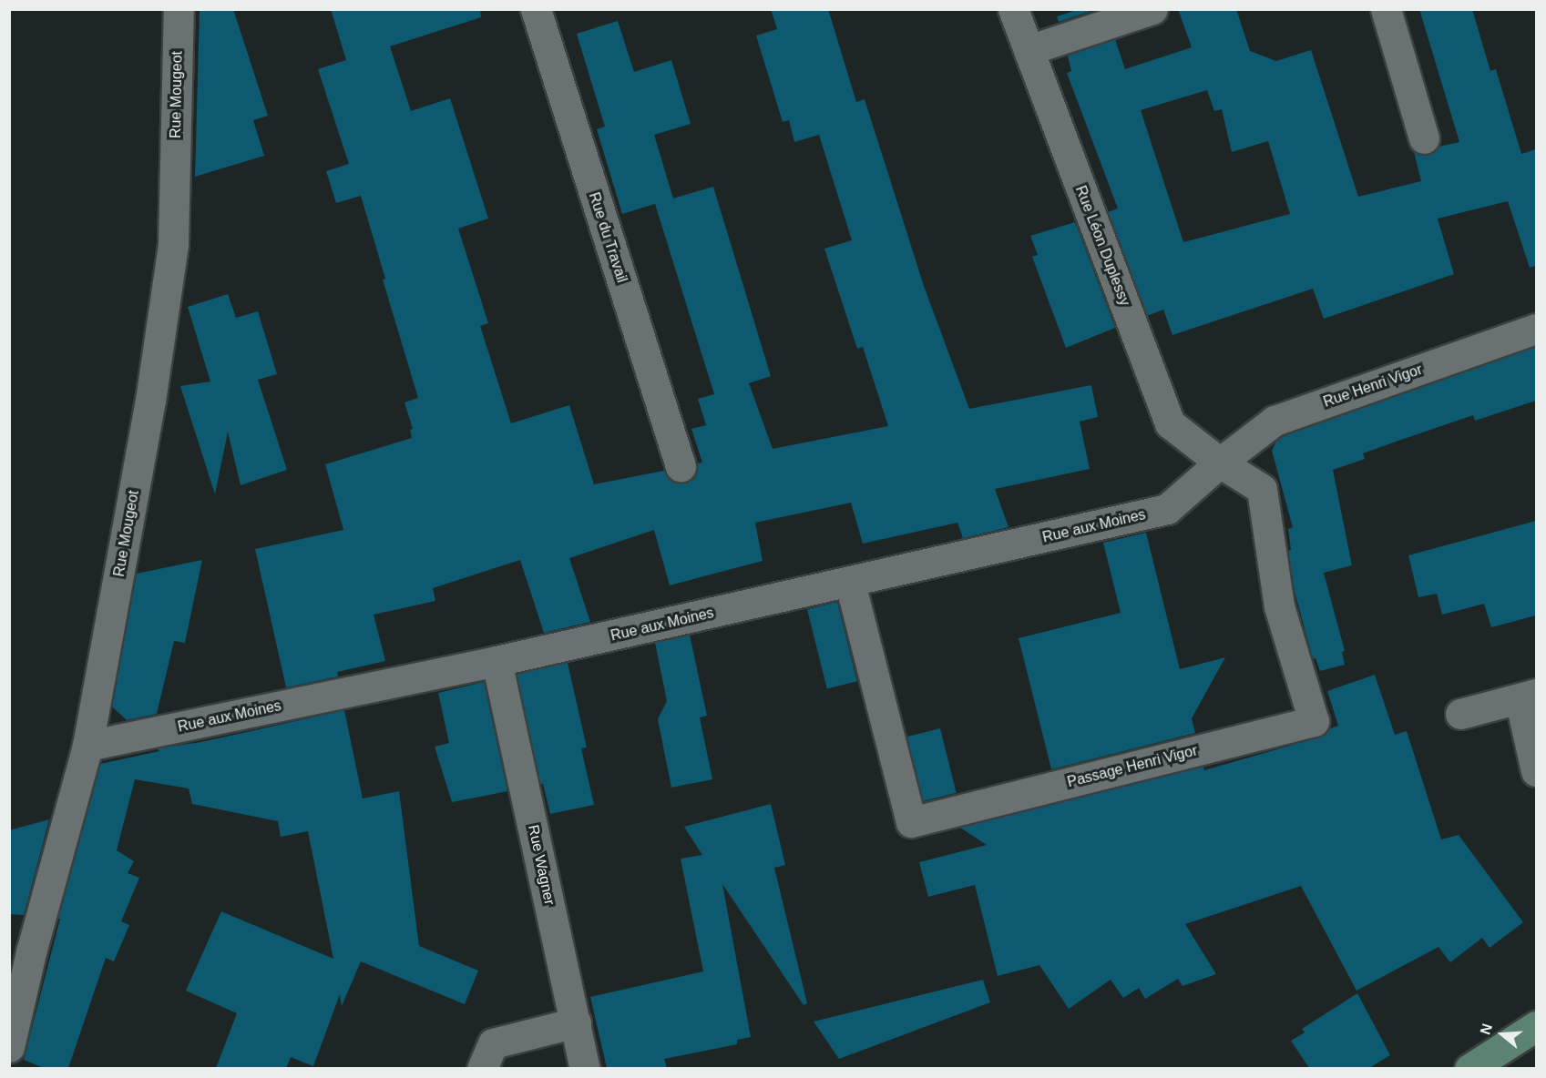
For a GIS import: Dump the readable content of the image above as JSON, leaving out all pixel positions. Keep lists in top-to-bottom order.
{
  "streets": {
    "street": [
      "Rue Mougeot",
      "Rue du Travail",
      "Rue Léon Duplessy",
      "Rue Henri Vigor",
      "Rue aux Moines",
      "Passage Henri Vigor",
      "Rue Wagner"
    ]
  },
  "crossings": [
    ["Rue Mougeot", "Rue aux Moines"],
    ["Rue Léon Duplessy", "Rue Henri Vigor"],
    ["Rue Léon Duplessy", "Rue aux Moines"],
    ["Rue Léon Duplessy", "Passage Henri Vigor"],
    ["Rue Henri Vigor", "Rue aux Moines"],
    ["Rue Henri Vigor", "Passage Henri Vigor"],
    ["Rue aux Moines", "Passage Henri Vigor"],
    ["Rue aux Moines", "Rue Wagner"]
  ],
  "north": "left"
}
